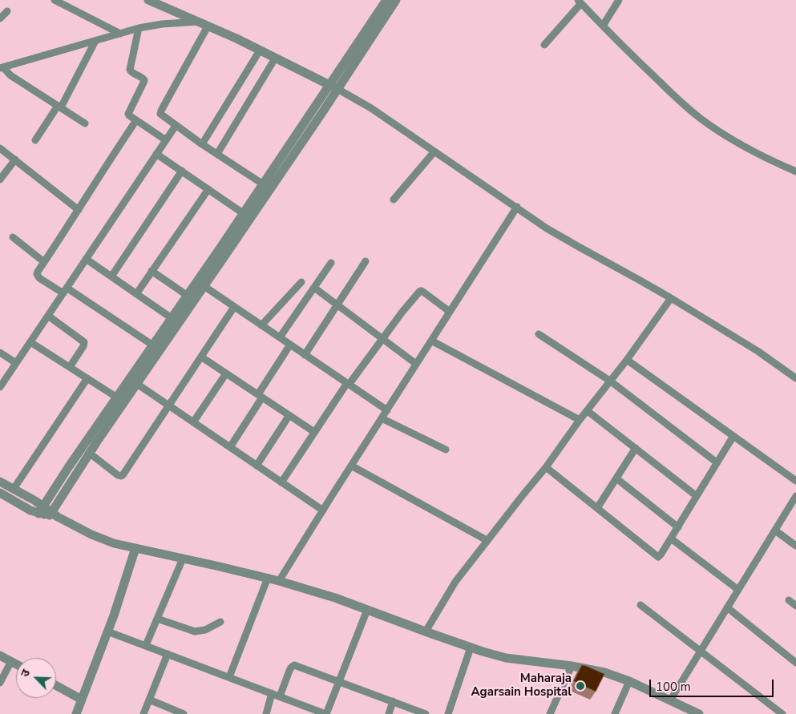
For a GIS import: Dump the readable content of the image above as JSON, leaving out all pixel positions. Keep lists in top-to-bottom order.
{
  "places": ["Maharaja Agarsain Hospital"],
  "scale_bar": "100 m",
  "north": "top left"
}
